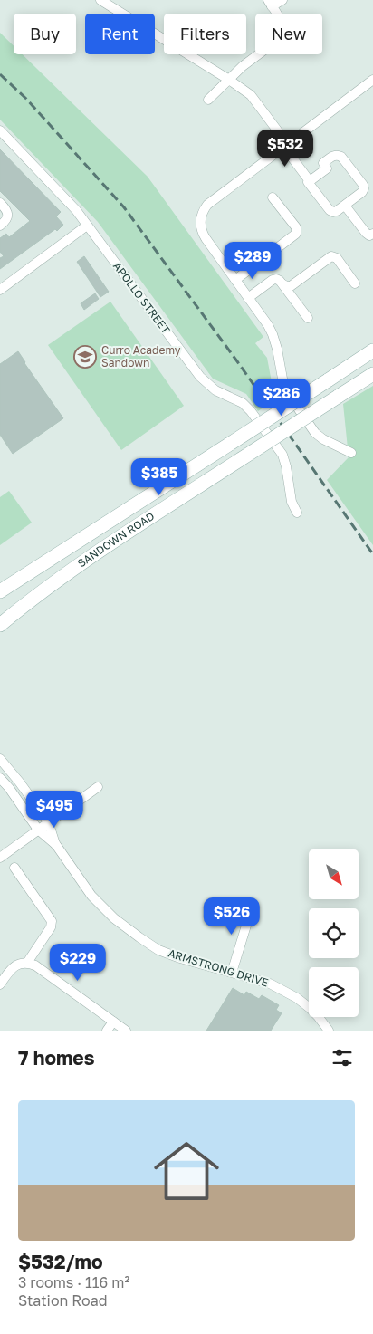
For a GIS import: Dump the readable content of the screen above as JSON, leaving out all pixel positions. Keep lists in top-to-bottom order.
{
  "streets": {
    "main road": ["SANDOWN ROAD"],
    "street": ["APOLLO STREET", "ARMSTRONG DRIVE"]
  },
  "places": {
    "school or university": ["Curro Academy Sandown"]
  },
  "north": "bottom right",
  "page": {
    "chip": [
      "Buy",
      "Rent",
      "Filters",
      "New"
    ],
    "price": [
      "$532",
      "$289",
      "$286",
      "$385",
      "$495",
      "$526",
      "$229"
    ],
    "heading": "7 homes",
    "list": [
      {
        "name": "$532/mo",
        "note": "3 rooms · 116 m² · Station Road"
      }
    ]
  }
}
